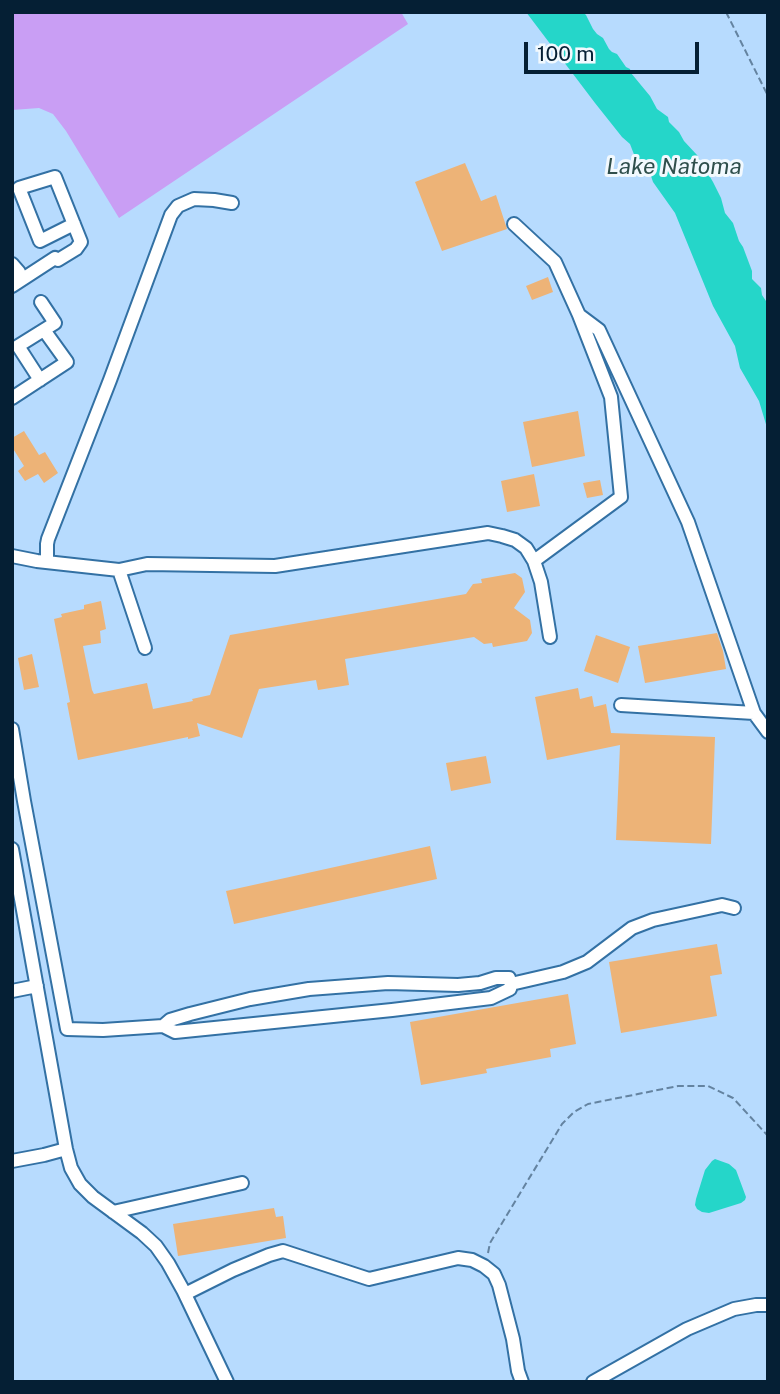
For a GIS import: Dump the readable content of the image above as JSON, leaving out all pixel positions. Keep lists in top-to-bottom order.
{
  "water": ["Lake Natoma"],
  "scale_bar": "100 m"
}
